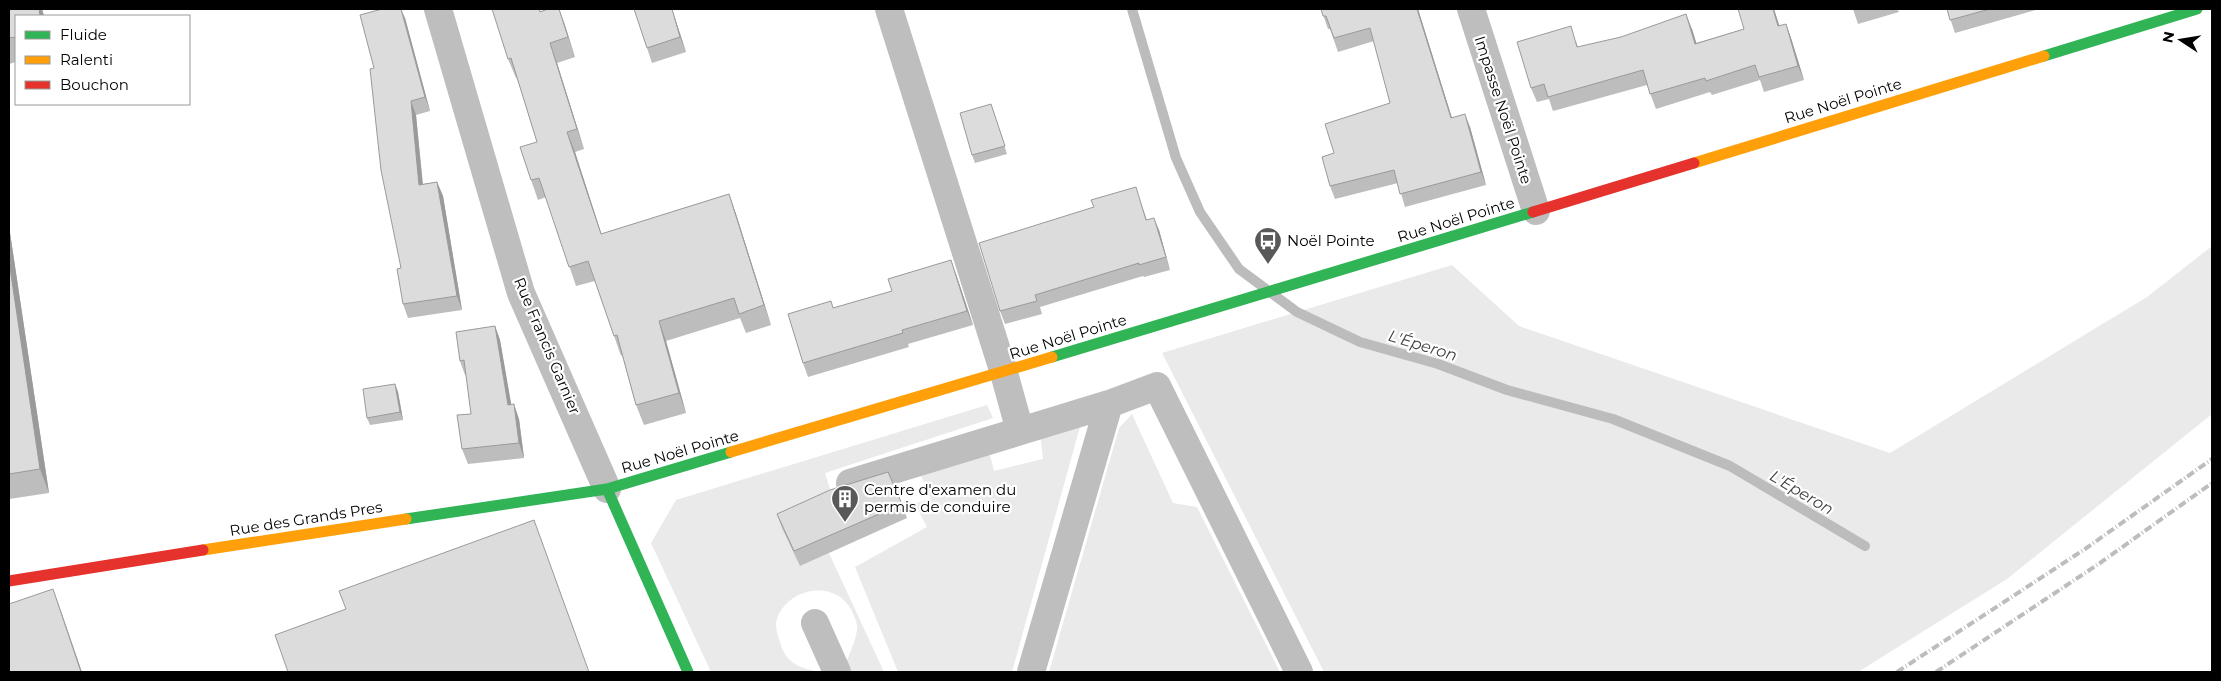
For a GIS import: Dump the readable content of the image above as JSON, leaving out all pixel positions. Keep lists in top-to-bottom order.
{
  "streets": {
    "street": [
      "Rue Noël Pointe",
      "Impasse Noël Pointe",
      "Rue Francis Garnier",
      "Rue des Grands Pres"
    ]
  },
  "crossings": [
    ["Rue Noël Pointe", "Impasse Noël Pointe"],
    ["Rue Noël Pointe", "Rue Francis Garnier"],
    ["Rue Noël Pointe", "Rue des Grands Pres"],
    ["Rue Francis Garnier", "Rue des Grands Pres"]
  ],
  "water": ["L'Éperon"],
  "places": {
    "bus stop": ["Noël Pointe"],
    "building": ["Centre d'examen du permis de conduire"]
  },
  "legend": ["Fluide", "Ralenti", "Bouchon"],
  "north": "left"
}
